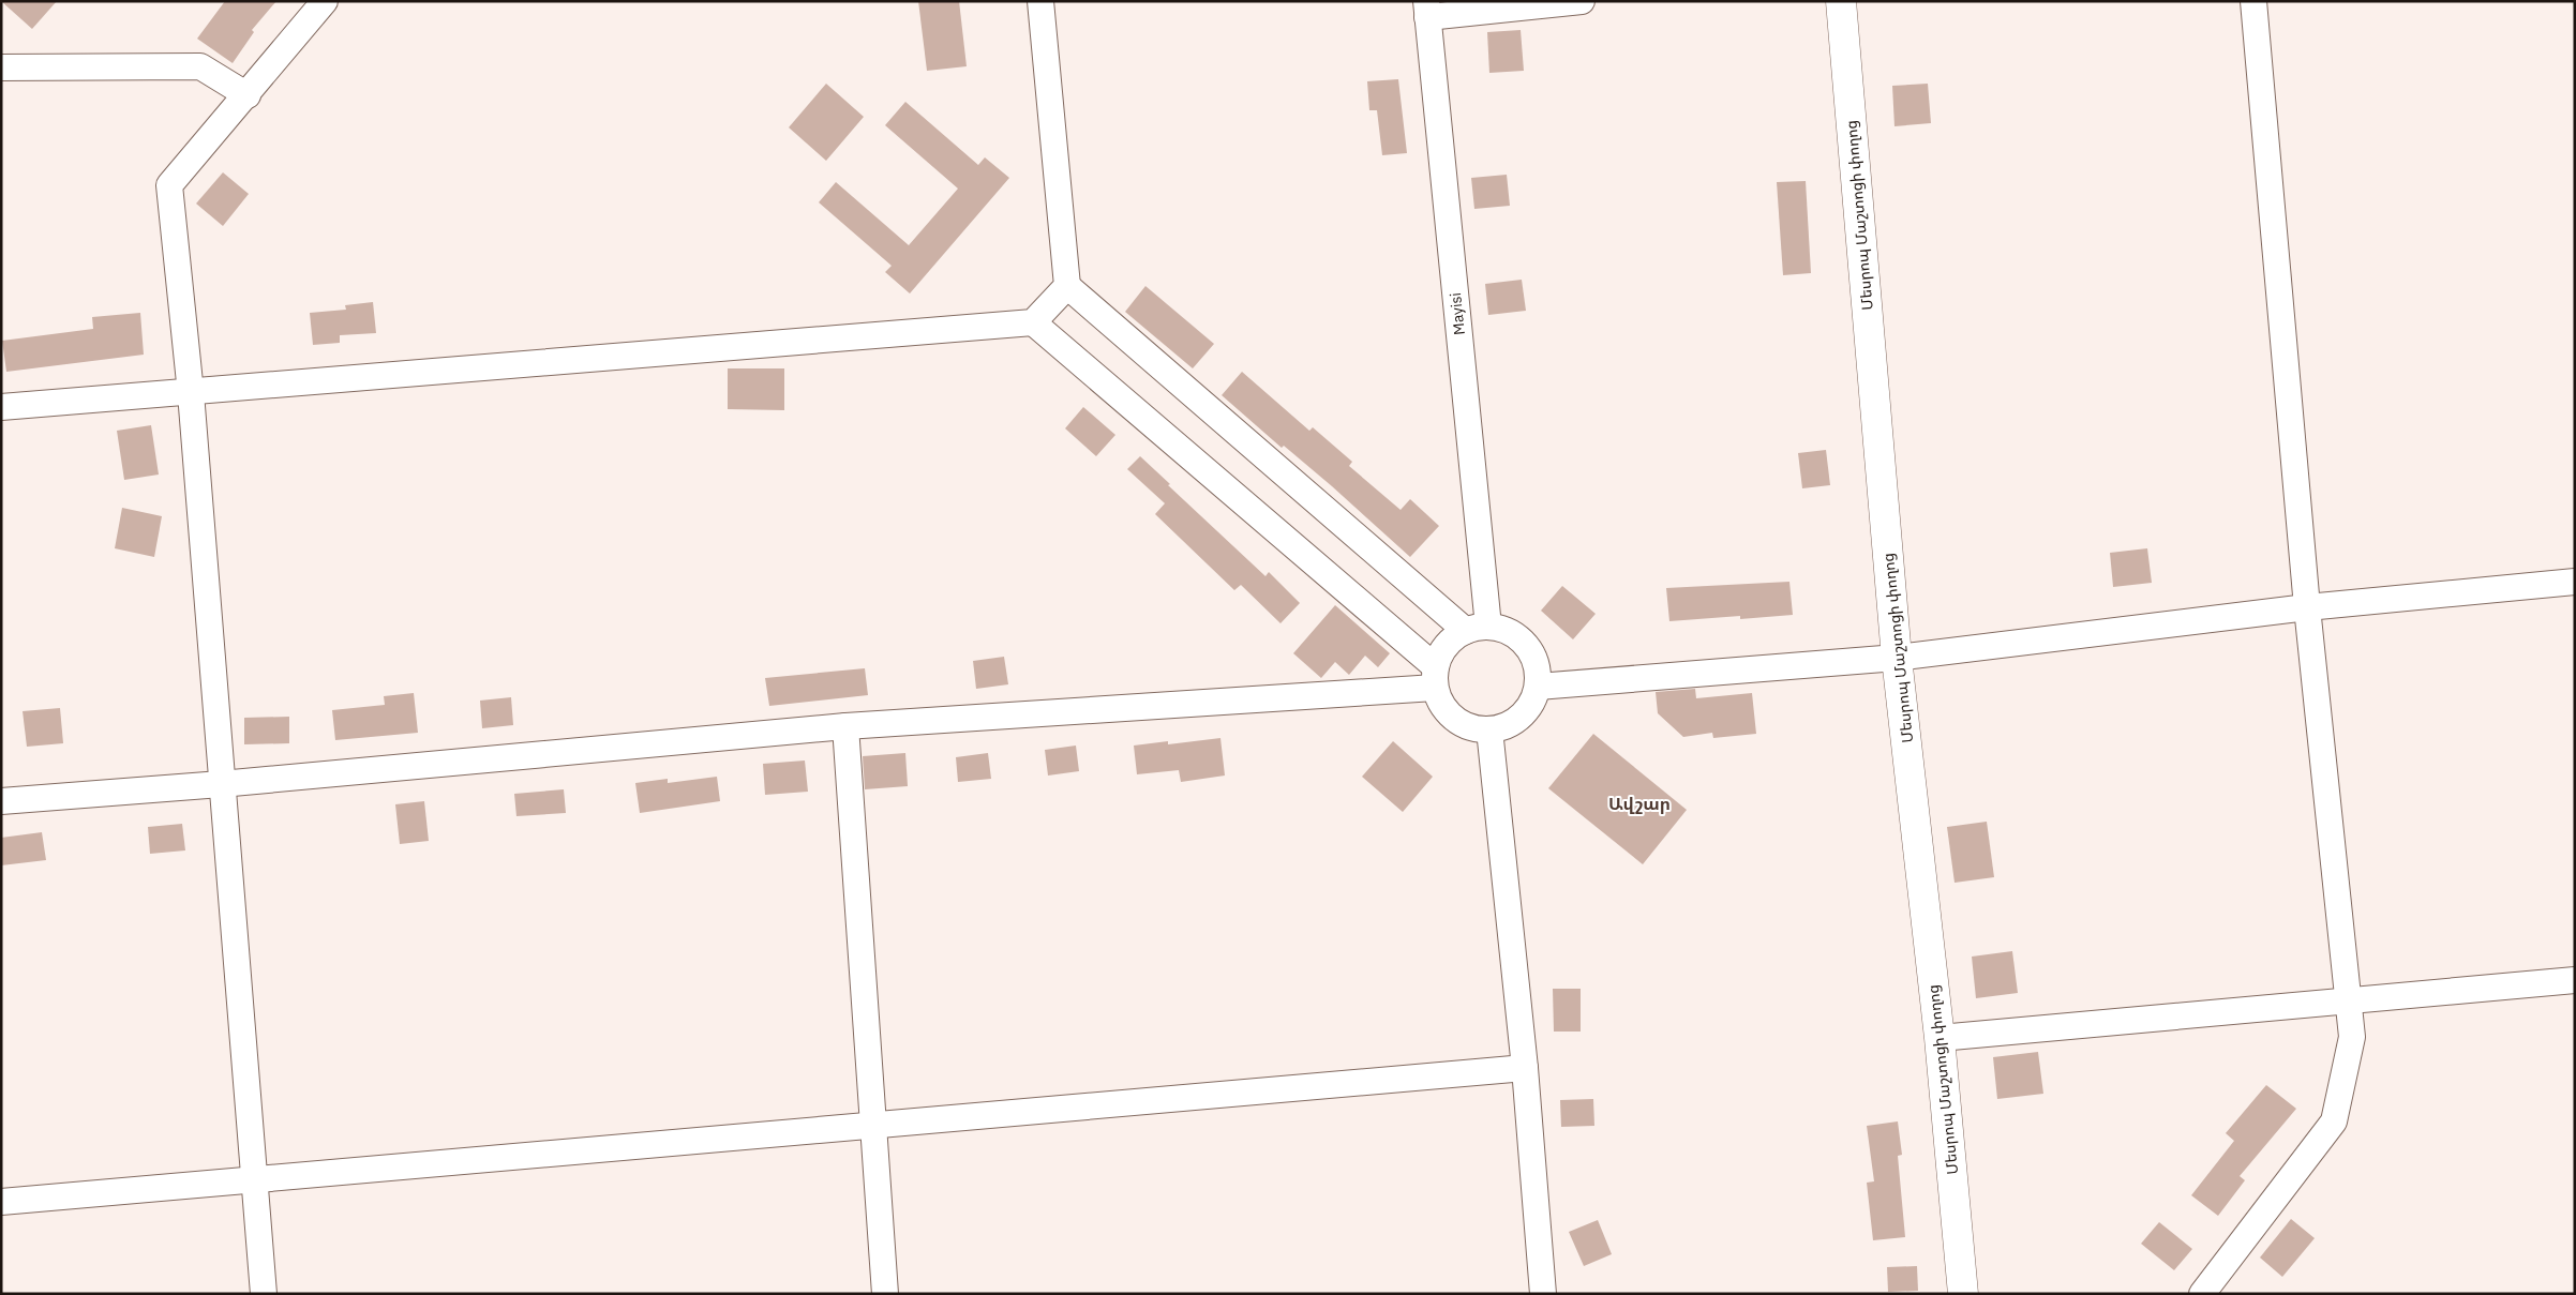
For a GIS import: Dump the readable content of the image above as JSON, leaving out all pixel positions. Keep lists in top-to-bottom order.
{
  "streets": {
    "main road": ["Մեսրոպ Մաշտոցի փողոց"],
    "street": ["Mayisi"]
  },
  "districts": ["Ավշար"]
}
